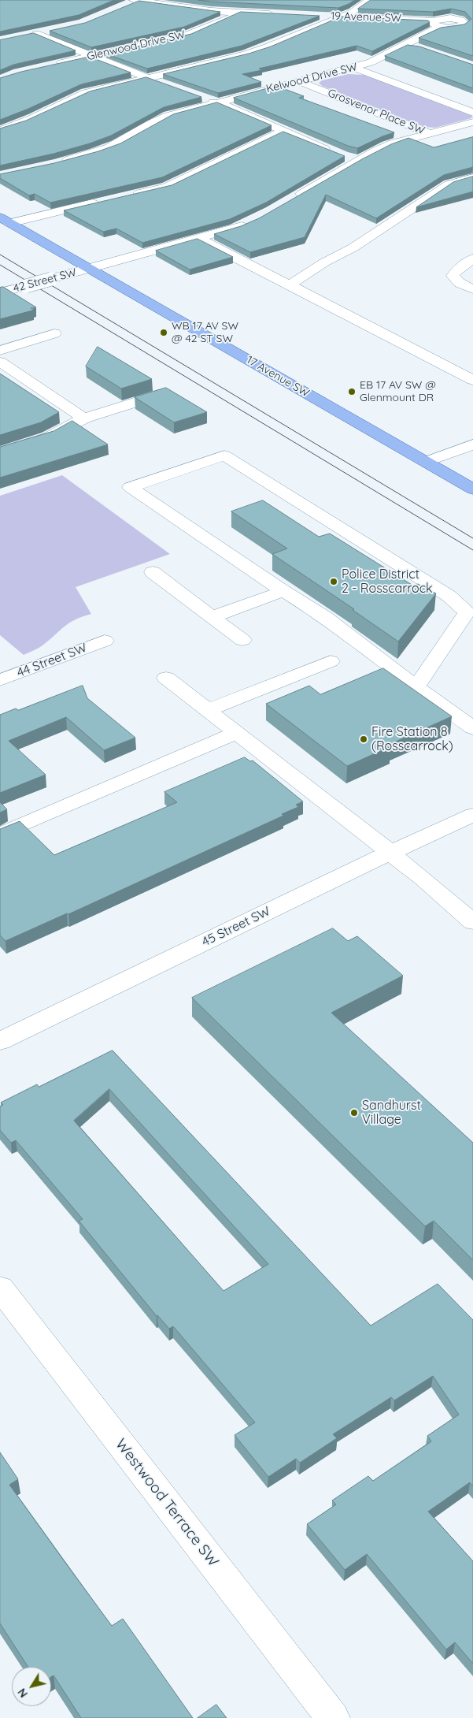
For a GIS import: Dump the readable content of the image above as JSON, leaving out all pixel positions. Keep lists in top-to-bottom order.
{
  "streets": {
    "main road": ["17 Avenue SW"],
    "street": [
      "19 Avenue SW",
      "Glenwood Drive SW",
      "Kelwood Drive SW",
      "Grosvenor Place SW",
      "42 Street SW",
      "44 Street SW",
      "45 Street SW",
      "Westwood Terrace SW"
    ]
  },
  "crossings": [
    ["19 Avenue SW", "Kelwood Drive SW"],
    ["Kelwood Drive SW", "Grosvenor Place SW"],
    ["42 Street SW", "17 Avenue SW"]
  ],
  "places": [
    "WB 17 AV SW @ 42 ST SW",
    "EB 17 AV SW @ Glenmount DR",
    "Police District 2 - Rosscarrock",
    "Fire Station 8 (Rosscarrock)",
    "Sandhurst Village"
  ],
  "north": "bottom left"
}
